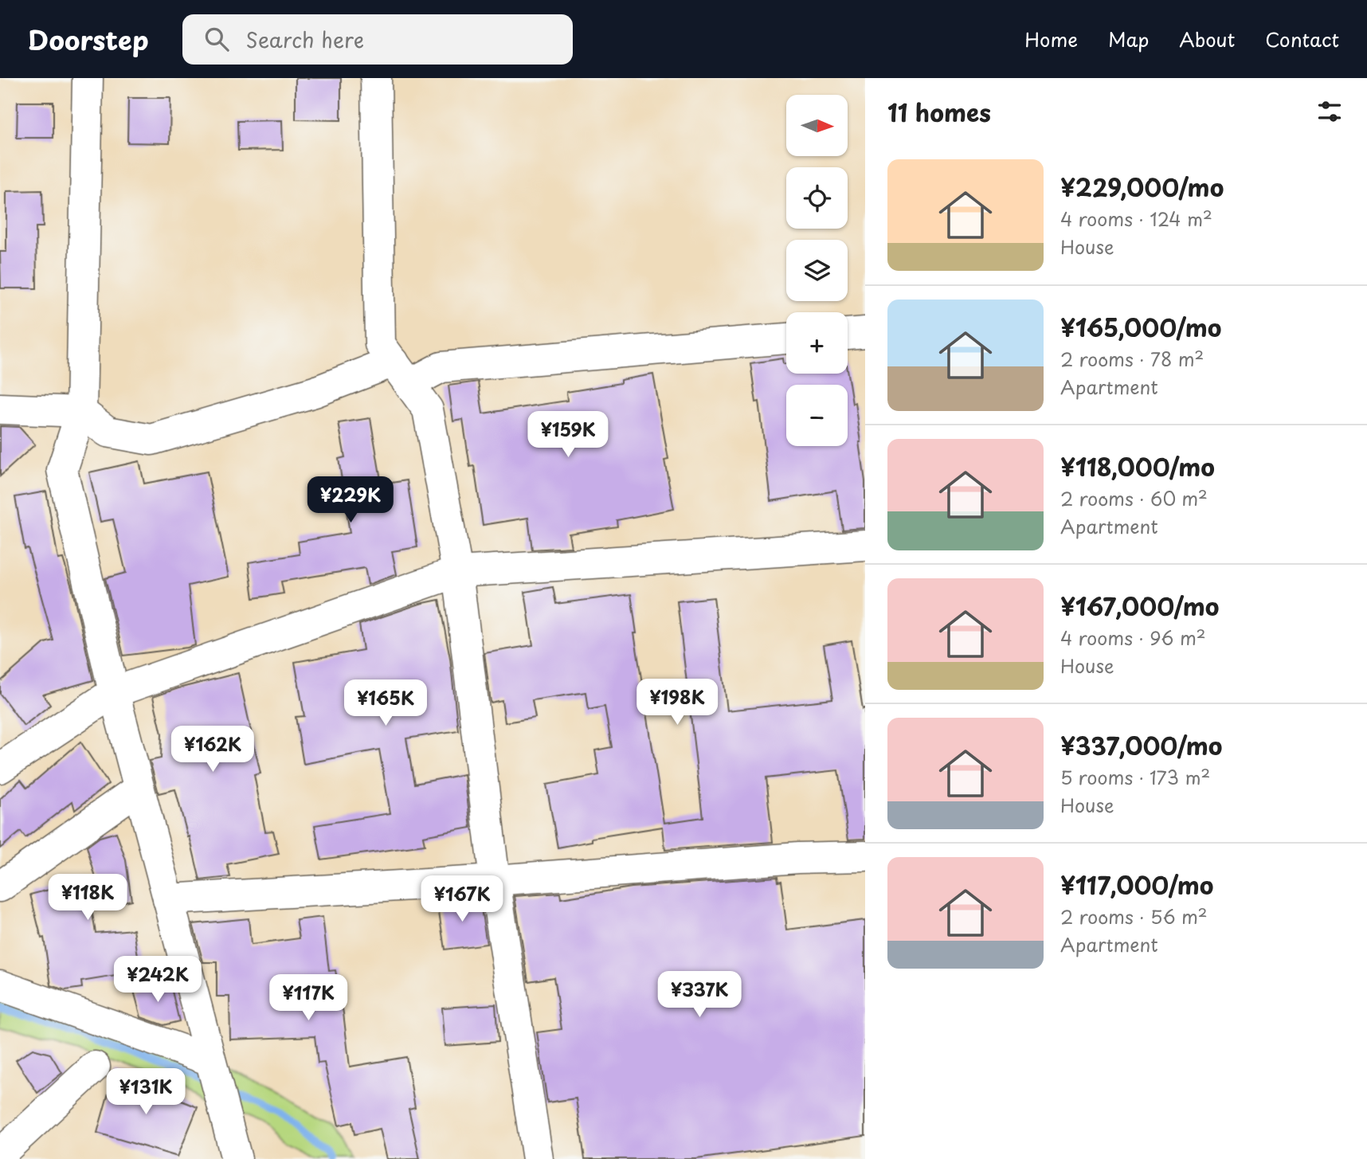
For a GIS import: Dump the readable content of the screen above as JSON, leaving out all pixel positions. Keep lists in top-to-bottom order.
{
  "north": "right",
  "page": {
    "header": "Doorstep",
    "search": "Search here",
    "nav": [
      "Home",
      "Map",
      "About",
      "Contact"
    ],
    "heading": "11 homes",
    "map_buttons": ["+", "−"],
    "list": [
      {
        "name": "¥229,000/mo",
        "note": "4 rooms · 124 m² · House"
      },
      {
        "name": "¥165,000/mo",
        "note": "2 rooms · 78 m² · Apartment"
      },
      {
        "name": "¥118,000/mo",
        "note": "2 rooms · 60 m² · Apartment"
      },
      {
        "name": "¥167,000/mo",
        "note": "4 rooms · 96 m² · House"
      },
      {
        "name": "¥337,000/mo",
        "note": "5 rooms · 173 m² · House"
      },
      {
        "name": "¥117,000/mo",
        "note": "2 rooms · 56 m² · Apartment"
      }
    ],
    "price": [
      "¥159K",
      "¥229K",
      "¥198K",
      "¥165K",
      "¥162K",
      "¥118K",
      "¥167K",
      "¥242K",
      "¥337K",
      "¥117K",
      "¥131K"
    ]
  }
}
